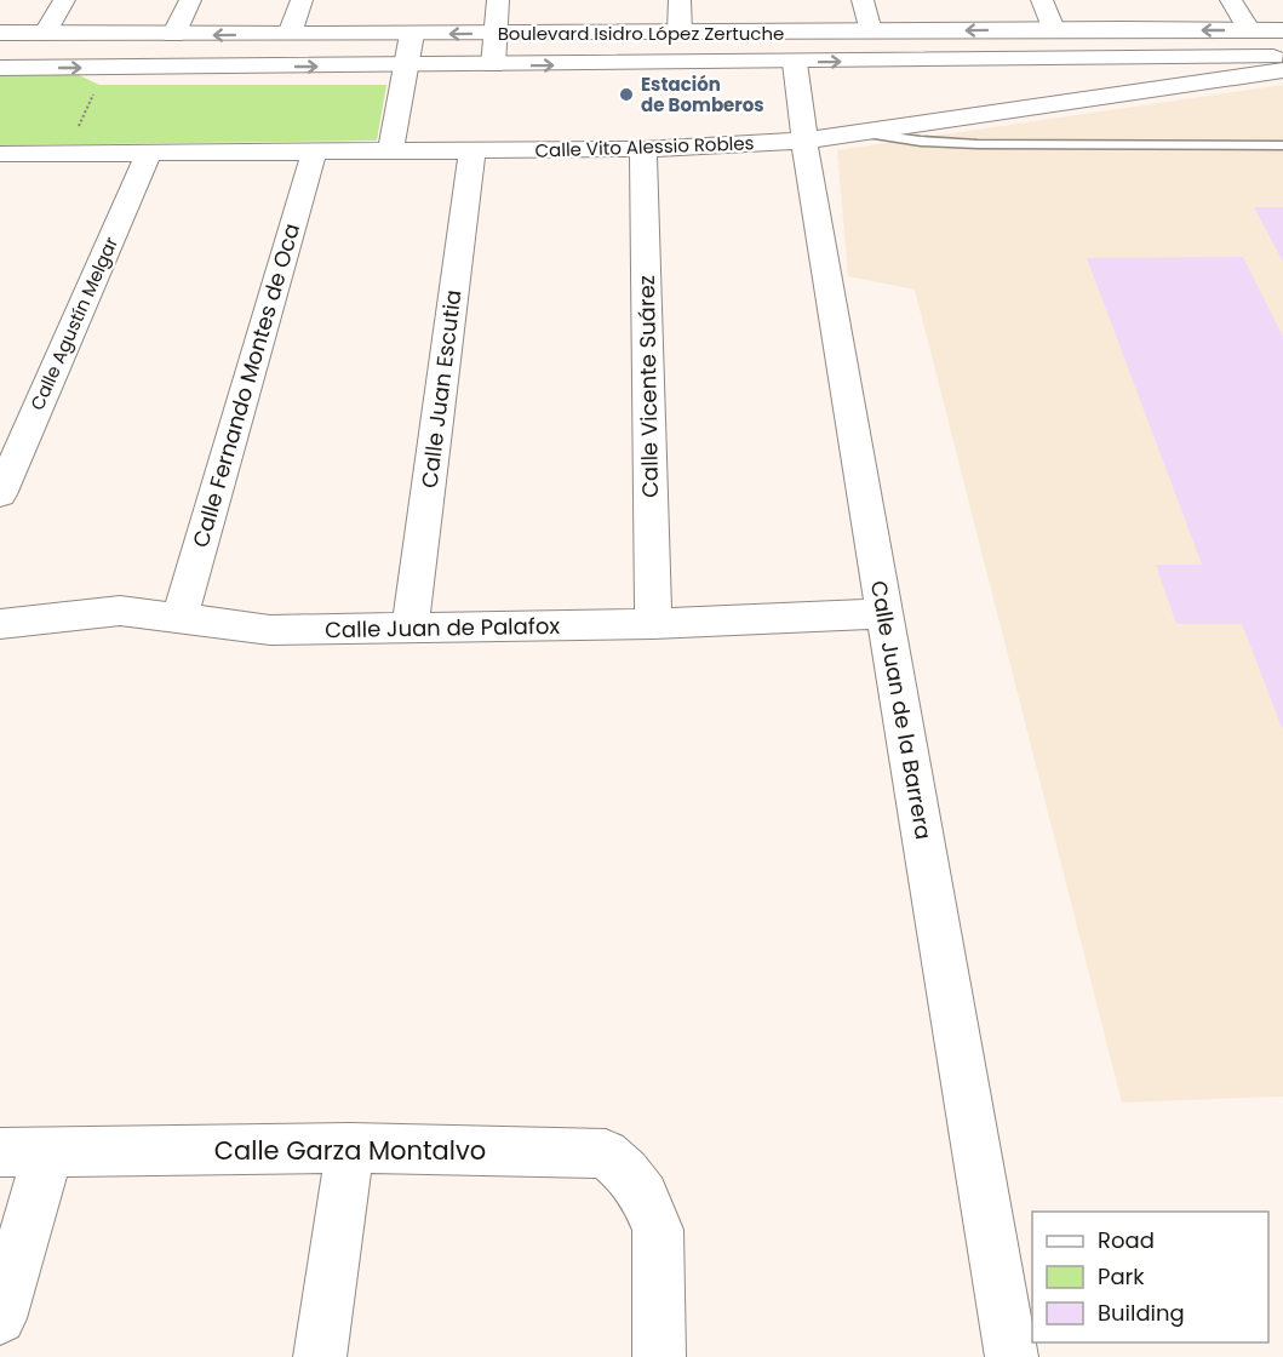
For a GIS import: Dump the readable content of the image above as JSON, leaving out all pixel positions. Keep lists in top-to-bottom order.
{
  "streets": {
    "main road": ["Boulevard Isidro López Zertuche"],
    "street": [
      "Calle Vito Alessio Robles",
      "Calle Agustín Melgar",
      "Calle Fernando Montes de Oca",
      "Calle Vicente Suárez",
      "Calle Juan Escutia",
      "Calle Juan de Palafox",
      "Calle Juan de la Barrera",
      "Calle Garza Montalvo"
    ]
  },
  "crossings": [
    ["Boulevard Isidro López Zertuche", "Calle Juan de la Barrera"],
    ["Calle Vito Alessio Robles", "Calle Agustín Melgar"],
    ["Calle Vito Alessio Robles", "Calle Fernando Montes de Oca"],
    ["Calle Vito Alessio Robles", "Calle Vicente Suárez"],
    ["Calle Vito Alessio Robles", "Calle Juan Escutia"],
    ["Calle Vito Alessio Robles", "Calle Juan de la Barrera"],
    ["Calle Fernando Montes de Oca", "Calle Juan de Palafox"],
    ["Calle Vicente Suárez", "Calle Juan de Palafox"],
    ["Calle Juan Escutia", "Calle Juan de Palafox"],
    ["Calle Juan de Palafox", "Calle Juan de la Barrera"]
  ],
  "places": ["Estación de Bomberos"],
  "legend": ["Road", "Park", "Building"]
}
